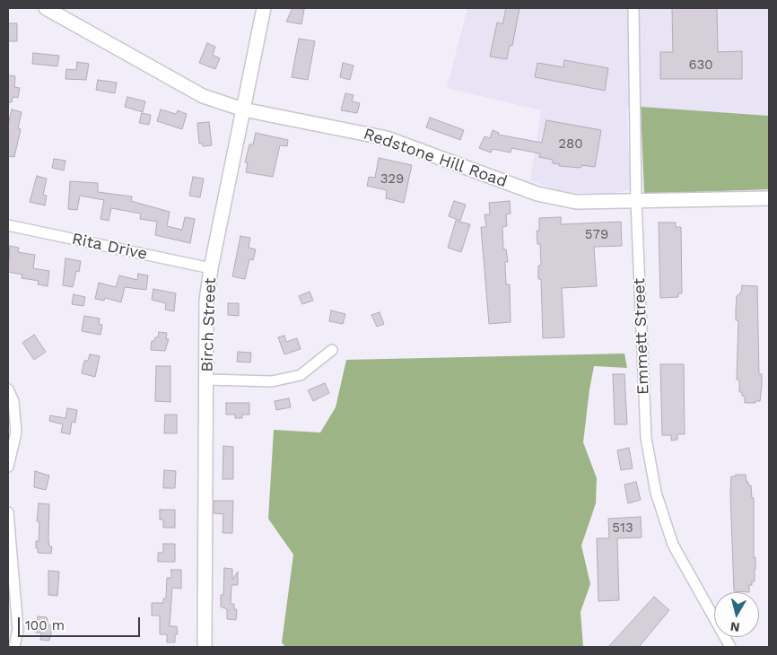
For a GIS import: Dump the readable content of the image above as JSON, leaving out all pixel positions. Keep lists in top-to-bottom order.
{
  "streets": {
    "main road": ["Redstone Hill Road", "Birch Street"],
    "street": ["Rita Drive", "Emmett Street"]
  },
  "crossings": [
    ["Redstone Hill Road", "Birch Street"],
    ["Redstone Hill Road", "Emmett Street"],
    ["Rita Drive", "Birch Street"]
  ],
  "house_numbers": [
    "630",
    "280",
    "329",
    "579",
    "513"
  ],
  "scale_bar": "100 m",
  "north": "bottom"
}
